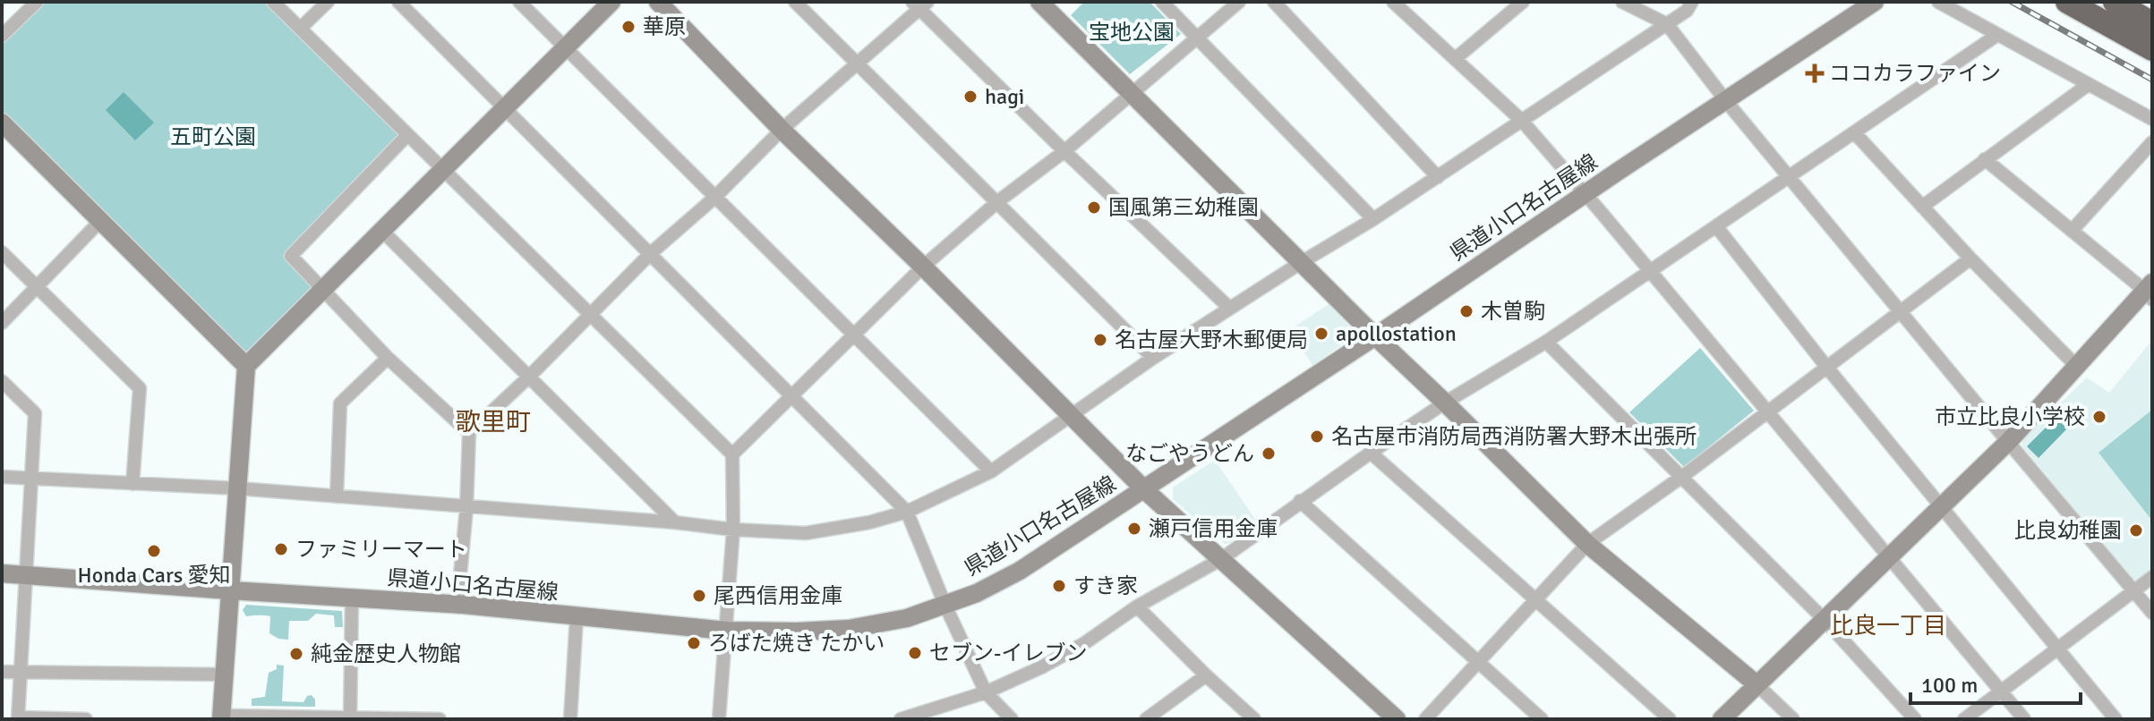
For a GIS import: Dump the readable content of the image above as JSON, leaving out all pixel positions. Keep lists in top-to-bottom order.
{
  "streets": {
    "street": ["県道小口名古屋線"]
  },
  "districts": ["歌里町", "比良一丁目"],
  "parks": ["宝地公園", "五町公園"],
  "places": {
    "other": [
      "華原",
      "hagi",
      "国風第三幼稚園",
      "木曽駒",
      "apollostation",
      "名古屋大野木郵便局",
      "市立比良小学校",
      "名古屋市消防局西消防署大野木出張所",
      "なごやうどん",
      "瀬戸信用金庫",
      "比良幼稚園",
      "ファミリーマート",
      "Honda Cars 愛知",
      "すき家",
      "尾西信用金庫",
      "ろばた焼き たかい",
      "セブン-イレブン",
      "純金歴史人物館"
    ],
    "health": ["ココカラファイン"]
  },
  "scale_bar": "100 m"
}
